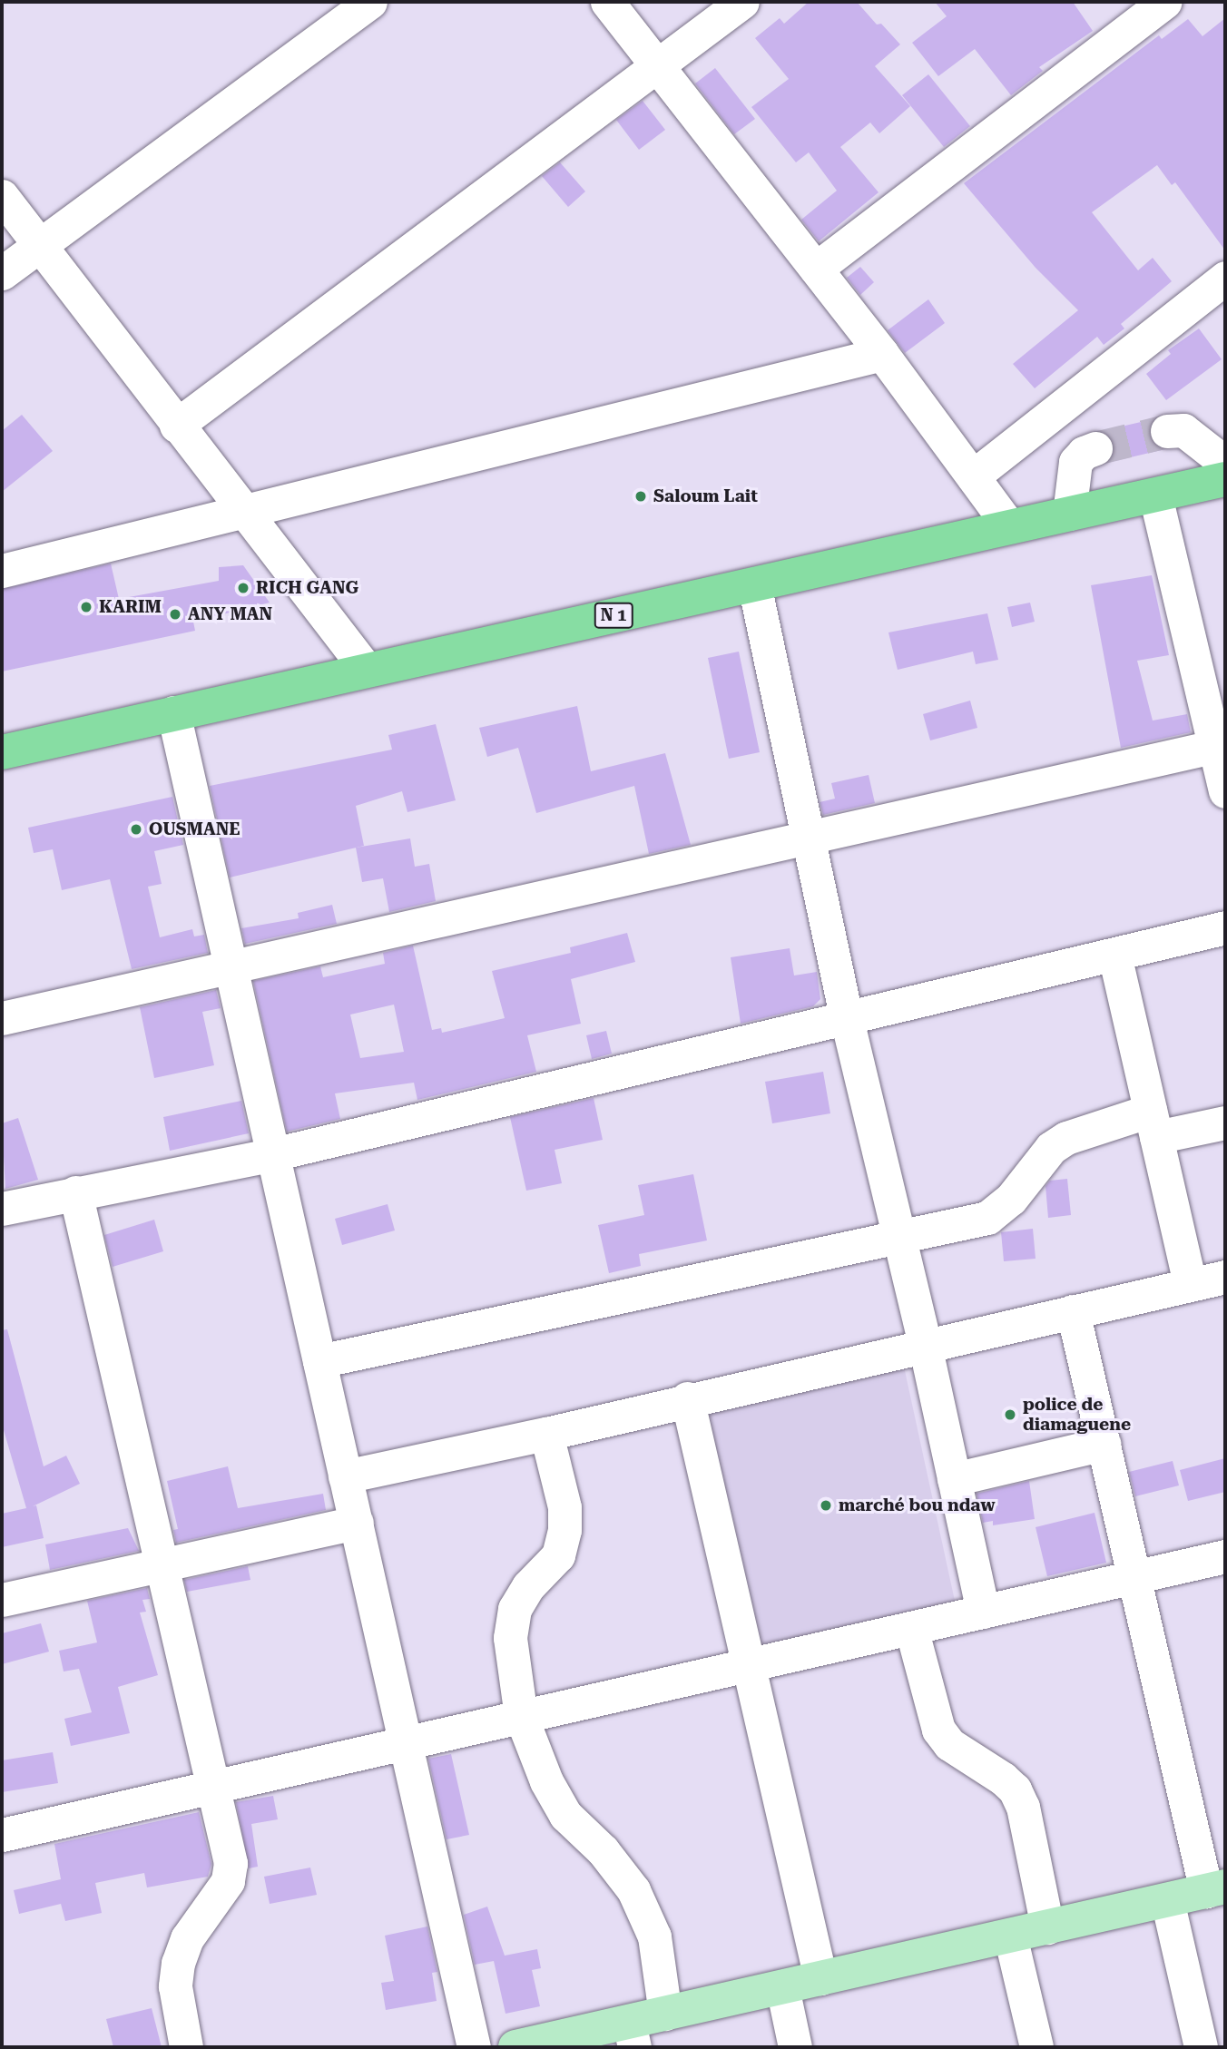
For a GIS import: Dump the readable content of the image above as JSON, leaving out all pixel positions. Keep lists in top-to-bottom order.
{
  "streets": {
    "highway": ["N 1"]
  },
  "places": [
    "Saloum Lait",
    "RICH GANG",
    "KARIM",
    "ANY MAN",
    "OUSMANE",
    "police de diamaguene",
    "marché bou ndaw"
  ]
}
